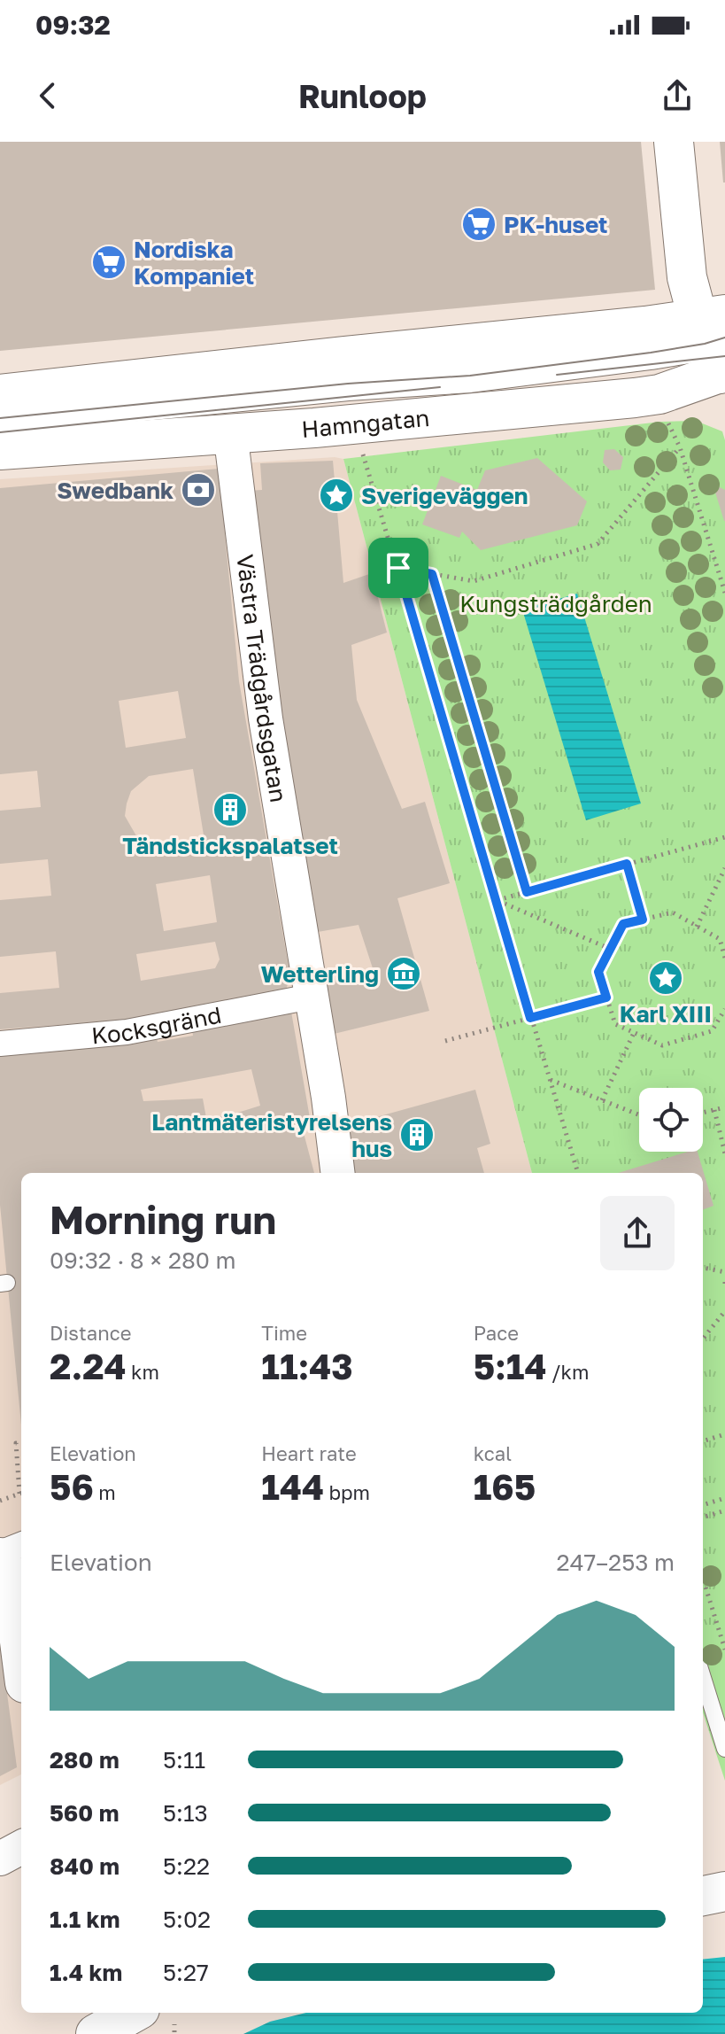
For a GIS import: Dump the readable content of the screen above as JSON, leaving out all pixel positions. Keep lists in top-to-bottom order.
{
  "streets": {
    "street": ["Hamngatan", "Västra Trädgårdsgatan", "Kocksgränd"]
  },
  "crossings": [
    ["Hamngatan", "Västra Trädgårdsgatan"],
    ["Västra Trädgårdsgatan", "Kocksgränd"]
  ],
  "parks": ["Kungsträdgården"],
  "places": {
    "supermarket": ["PK-huset", "Nordiska Kompaniet"],
    "bank": ["Swedbank"],
    "place": ["Sverigeväggen", "Karl XIII"],
    "building": ["Tändstickspalatset", "Lantmäteristyrelsens hus"],
    "museum": ["Wetterling"]
  },
  "page": {
    "status": "09:32",
    "header": "Runloop",
    "heading": ["Morning run", "09:32 · 8 × 280 m"],
    "stats": [
      ["Distance", "2.24 km"],
      ["Time", "11:43"],
      ["Pace", "5:14 /km"],
      ["Elevation", "56 m"],
      ["Heart rate", "144 bpm"],
      ["kcal", "165"]
    ],
    "chart": ["Elevation", "247–253 m"],
    "list": [
      {
        "name": "280 m",
        "note": "5:11"
      },
      {
        "name": "560 m",
        "note": "5:13"
      },
      {
        "name": "840 m",
        "note": "5:22"
      },
      {
        "name": "1.1 km",
        "note": "5:02"
      },
      {
        "name": "1.4 km",
        "note": "5:27"
      }
    ]
  }
}
